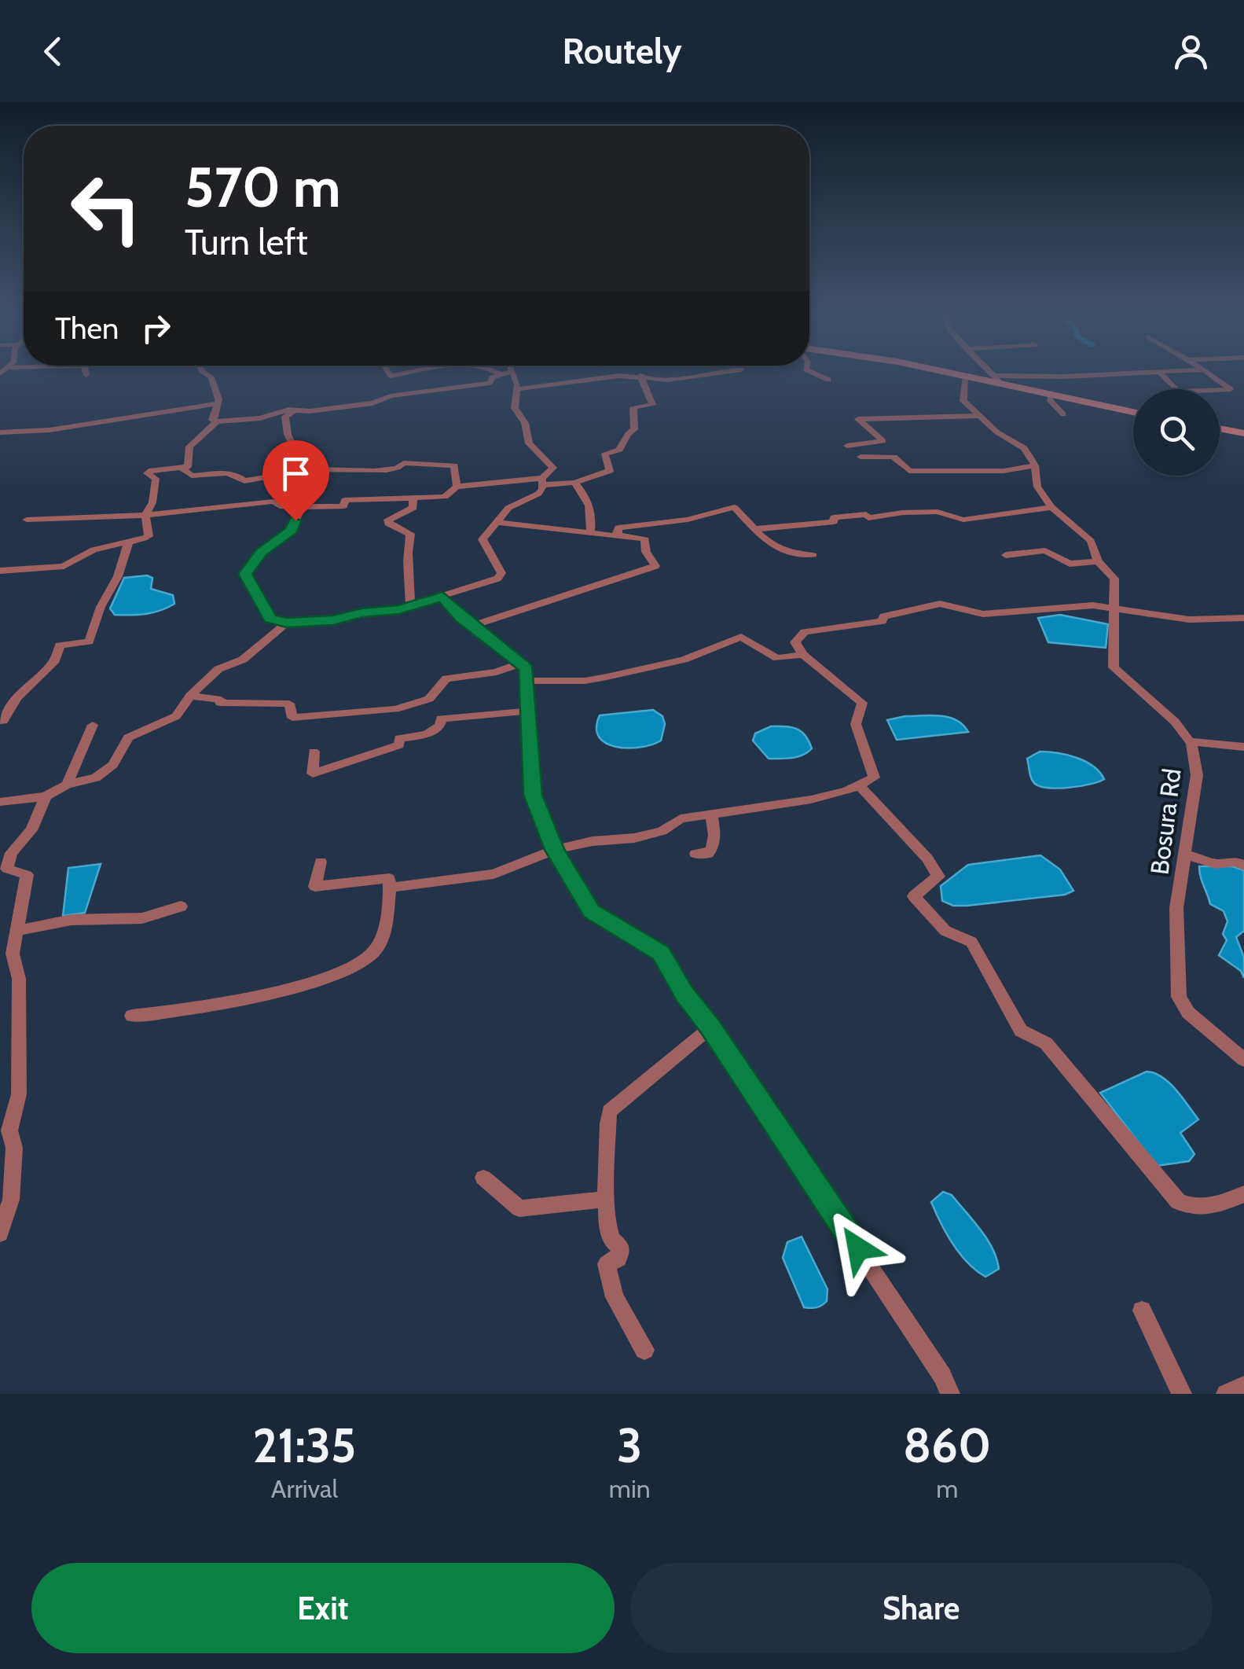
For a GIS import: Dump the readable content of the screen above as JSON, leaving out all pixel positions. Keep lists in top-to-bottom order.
{
  "streets": {
    "street": ["Bosura Rd"]
  },
  "page": {
    "header": "Routely",
    "turn": ["570 m", "Turn left"],
    "then": "Then",
    "eta": [
      "21:35",
      "Arrival",
      "3",
      "min",
      "860",
      "m"
    ],
    "buttons": ["Exit", "Share"]
  }
}
